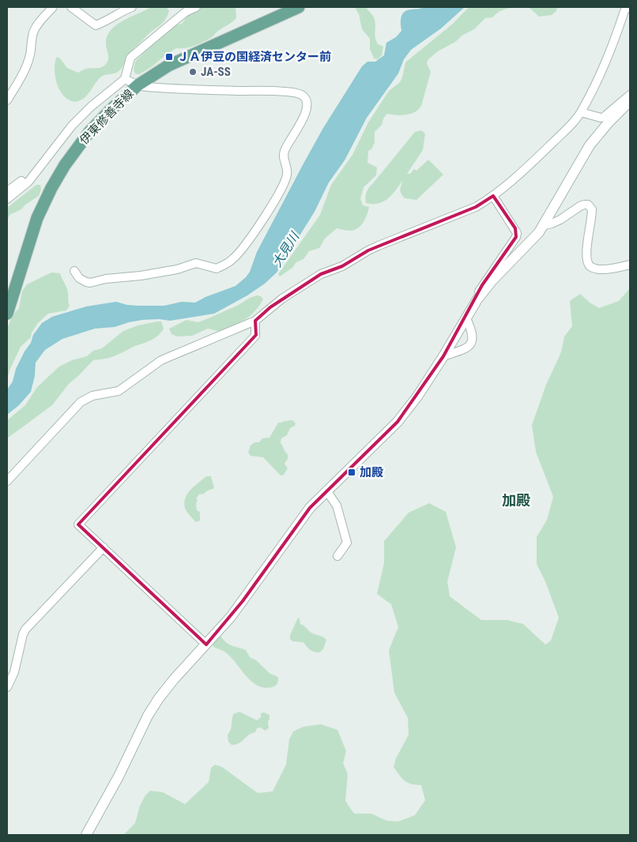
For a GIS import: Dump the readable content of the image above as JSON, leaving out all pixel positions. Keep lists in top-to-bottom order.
{
  "streets": {
    "main road": ["伊東修善寺線"]
  },
  "districts": ["加殿"],
  "water": ["大見川"],
  "places": {
    "transit": ["ＪＡ伊豆の国経済センター前", "加殿"],
    "other": ["JA-SS"]
  }
}
